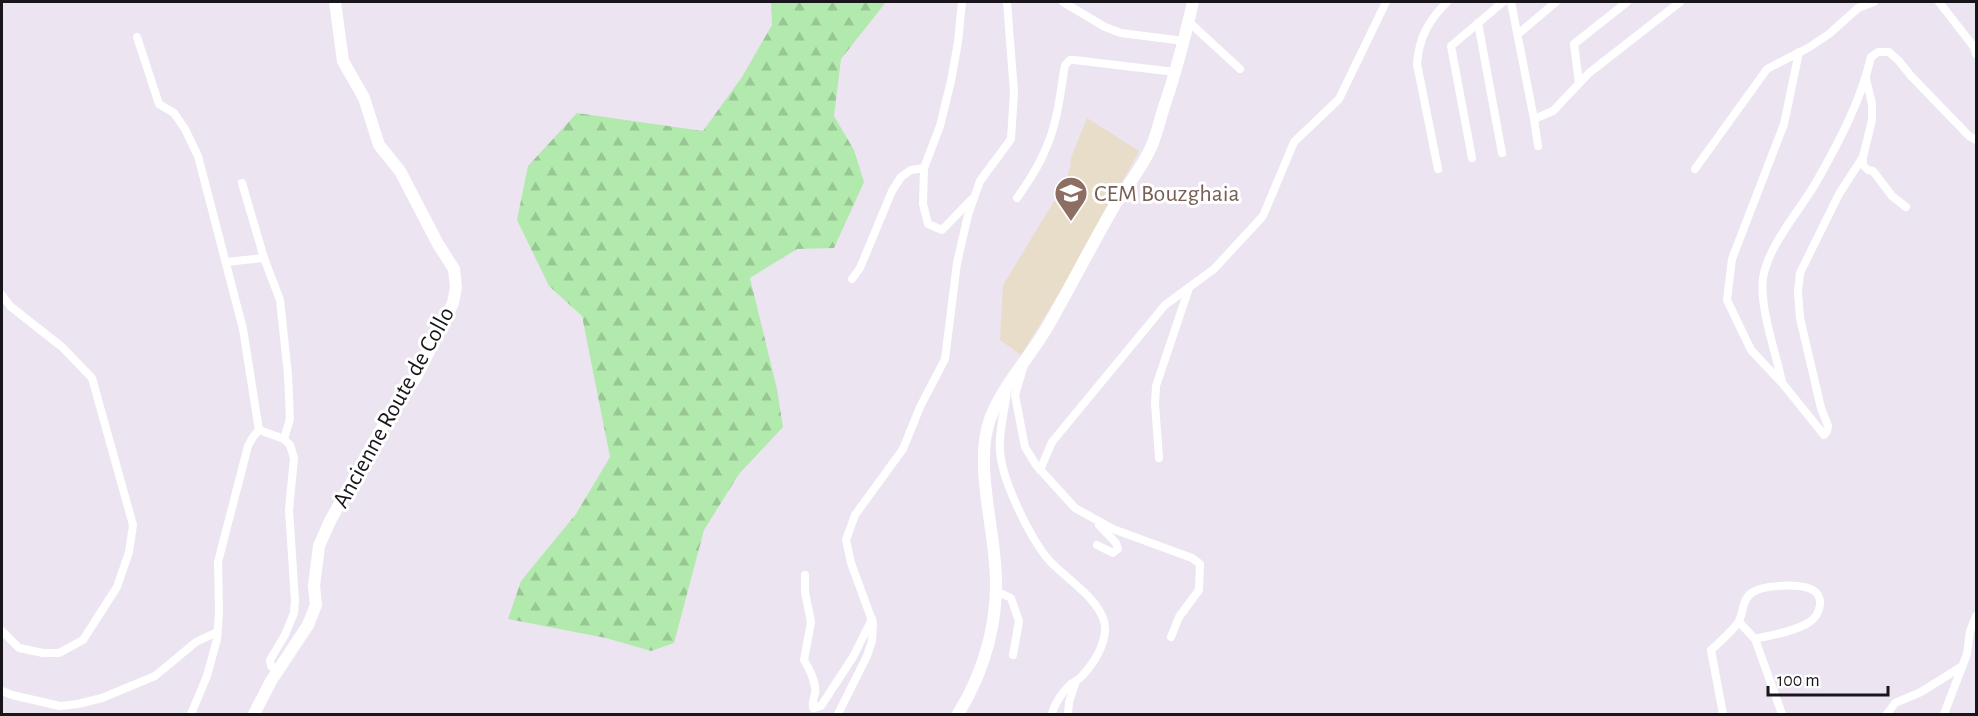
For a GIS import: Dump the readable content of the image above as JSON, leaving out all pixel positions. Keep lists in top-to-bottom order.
{
  "streets": {
    "main road": ["Ancienne Route de Collo"]
  },
  "places": {
    "school or university": ["CEM Bouzghaia"]
  },
  "scale_bar": "100 m"
}
